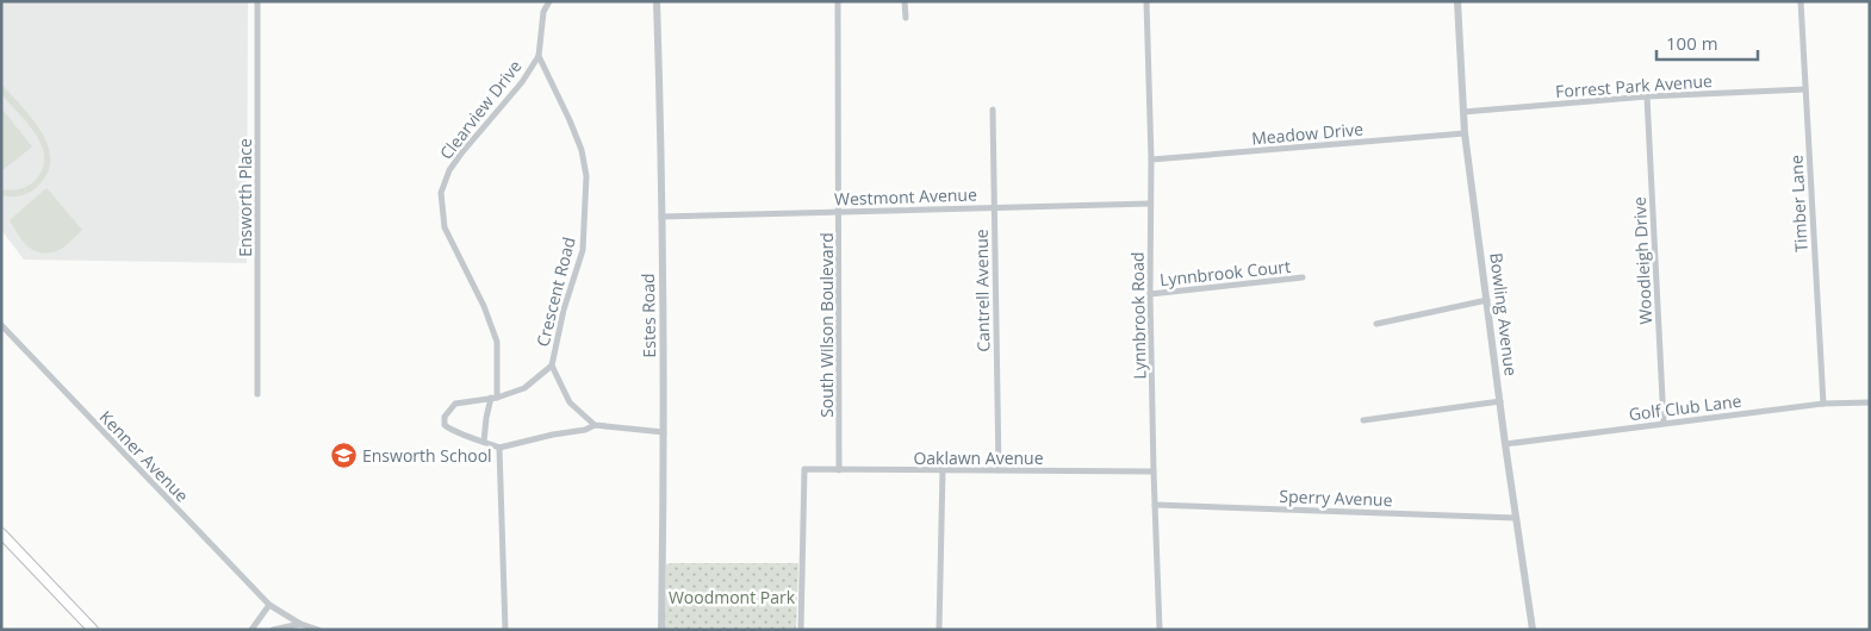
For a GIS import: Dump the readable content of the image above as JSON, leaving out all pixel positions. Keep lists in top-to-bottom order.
{
  "streets": {
    "street": [
      "Forrest Park Avenue",
      "Clearview Drive",
      "Meadow Drive",
      "Westmont Avenue",
      "Ensworth Place",
      "Timber Lane",
      "Woodleigh Drive",
      "Lynnbrook Court",
      "Cantrell Avenue",
      "Crescent Road",
      "Bowling Avenue",
      "Estes Road",
      "Lynnbrook Road",
      "South Wilson Boulevard",
      "Golf Club Lane",
      "Kenner Avenue",
      "Oaklawn Avenue",
      "Sperry Avenue"
    ]
  },
  "crossings": [
    ["Forrest Park Avenue", "Timber Lane"],
    ["Forrest Park Avenue", "Woodleigh Drive"],
    ["Forrest Park Avenue", "Bowling Avenue"],
    ["Clearview Drive", "Crescent Road"],
    ["Meadow Drive", "Bowling Avenue"],
    ["Meadow Drive", "Lynnbrook Road"],
    ["Westmont Avenue", "Cantrell Avenue"],
    ["Westmont Avenue", "Estes Road"],
    ["Westmont Avenue", "Lynnbrook Road"],
    ["Westmont Avenue", "South Wilson Boulevard"],
    ["Timber Lane", "Golf Club Lane"],
    ["Woodleigh Drive", "Golf Club Lane"],
    ["Lynnbrook Court", "Lynnbrook Road"],
    ["Cantrell Avenue", "Oaklawn Avenue"],
    ["Bowling Avenue", "Golf Club Lane"],
    ["Bowling Avenue", "Sperry Avenue"],
    ["Lynnbrook Road", "Oaklawn Avenue"],
    ["Lynnbrook Road", "Sperry Avenue"],
    ["South Wilson Boulevard", "Oaklawn Avenue"]
  ],
  "parks": ["Woodmont Park"],
  "places": {
    "school or university": ["Ensworth School"]
  },
  "scale_bar": "100 m"
}
